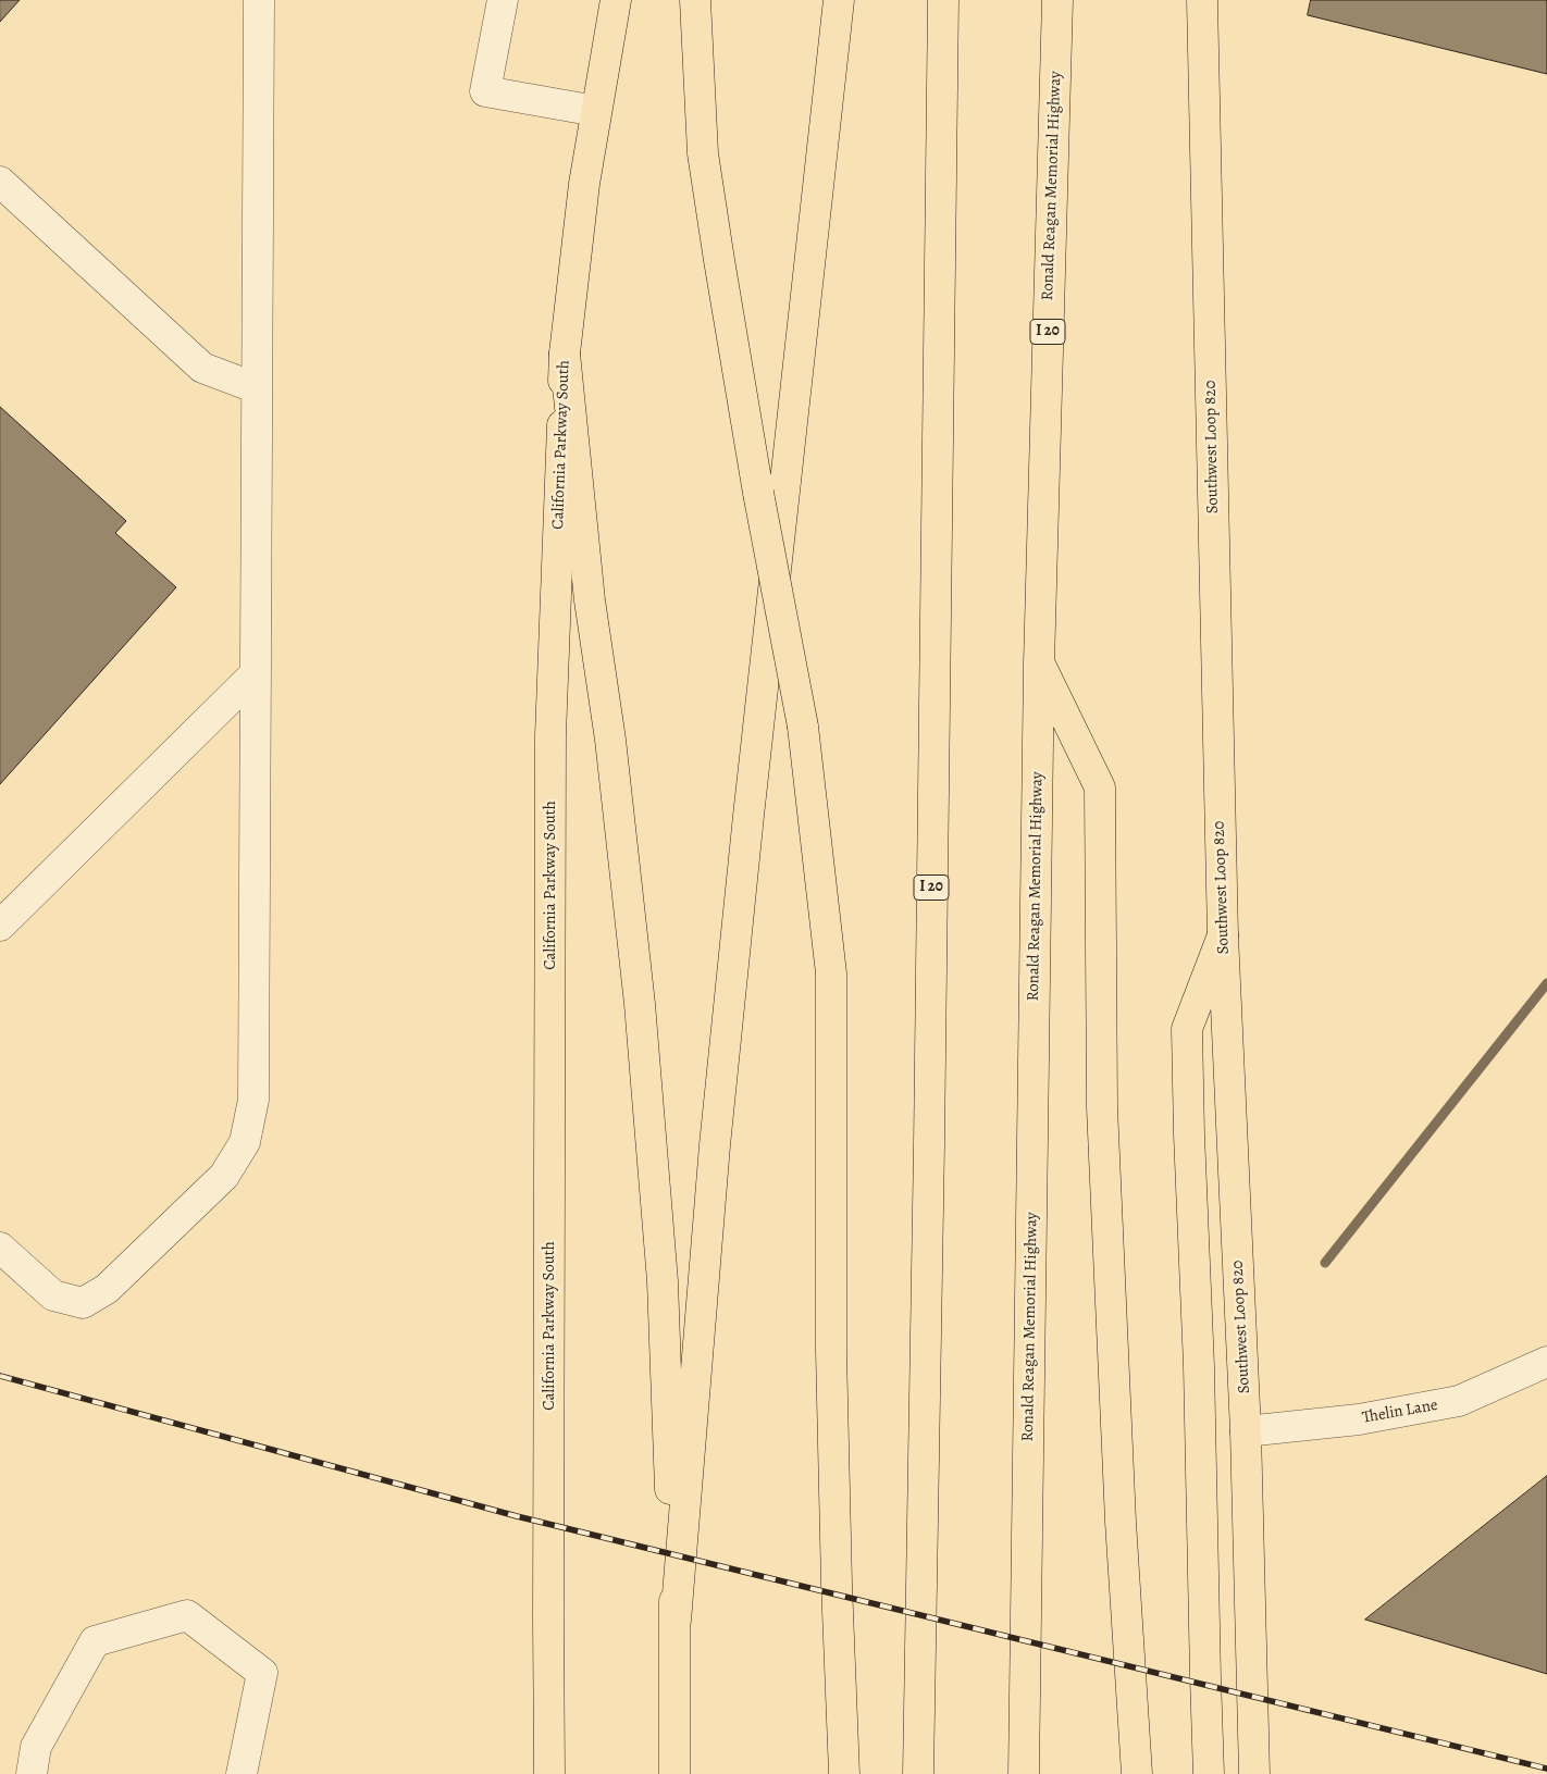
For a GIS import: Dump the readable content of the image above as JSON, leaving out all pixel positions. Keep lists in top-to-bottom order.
{
  "streets": {
    "main road": [
      "Ronald Reagan Memorial Highway",
      "I 20",
      "California Parkway South",
      "Southwest Loop 820"
    ],
    "street": ["Thelin Lane"]
  },
  "crossings": [
    ["Southwest Loop 820", "Thelin Lane"]
  ]
}
